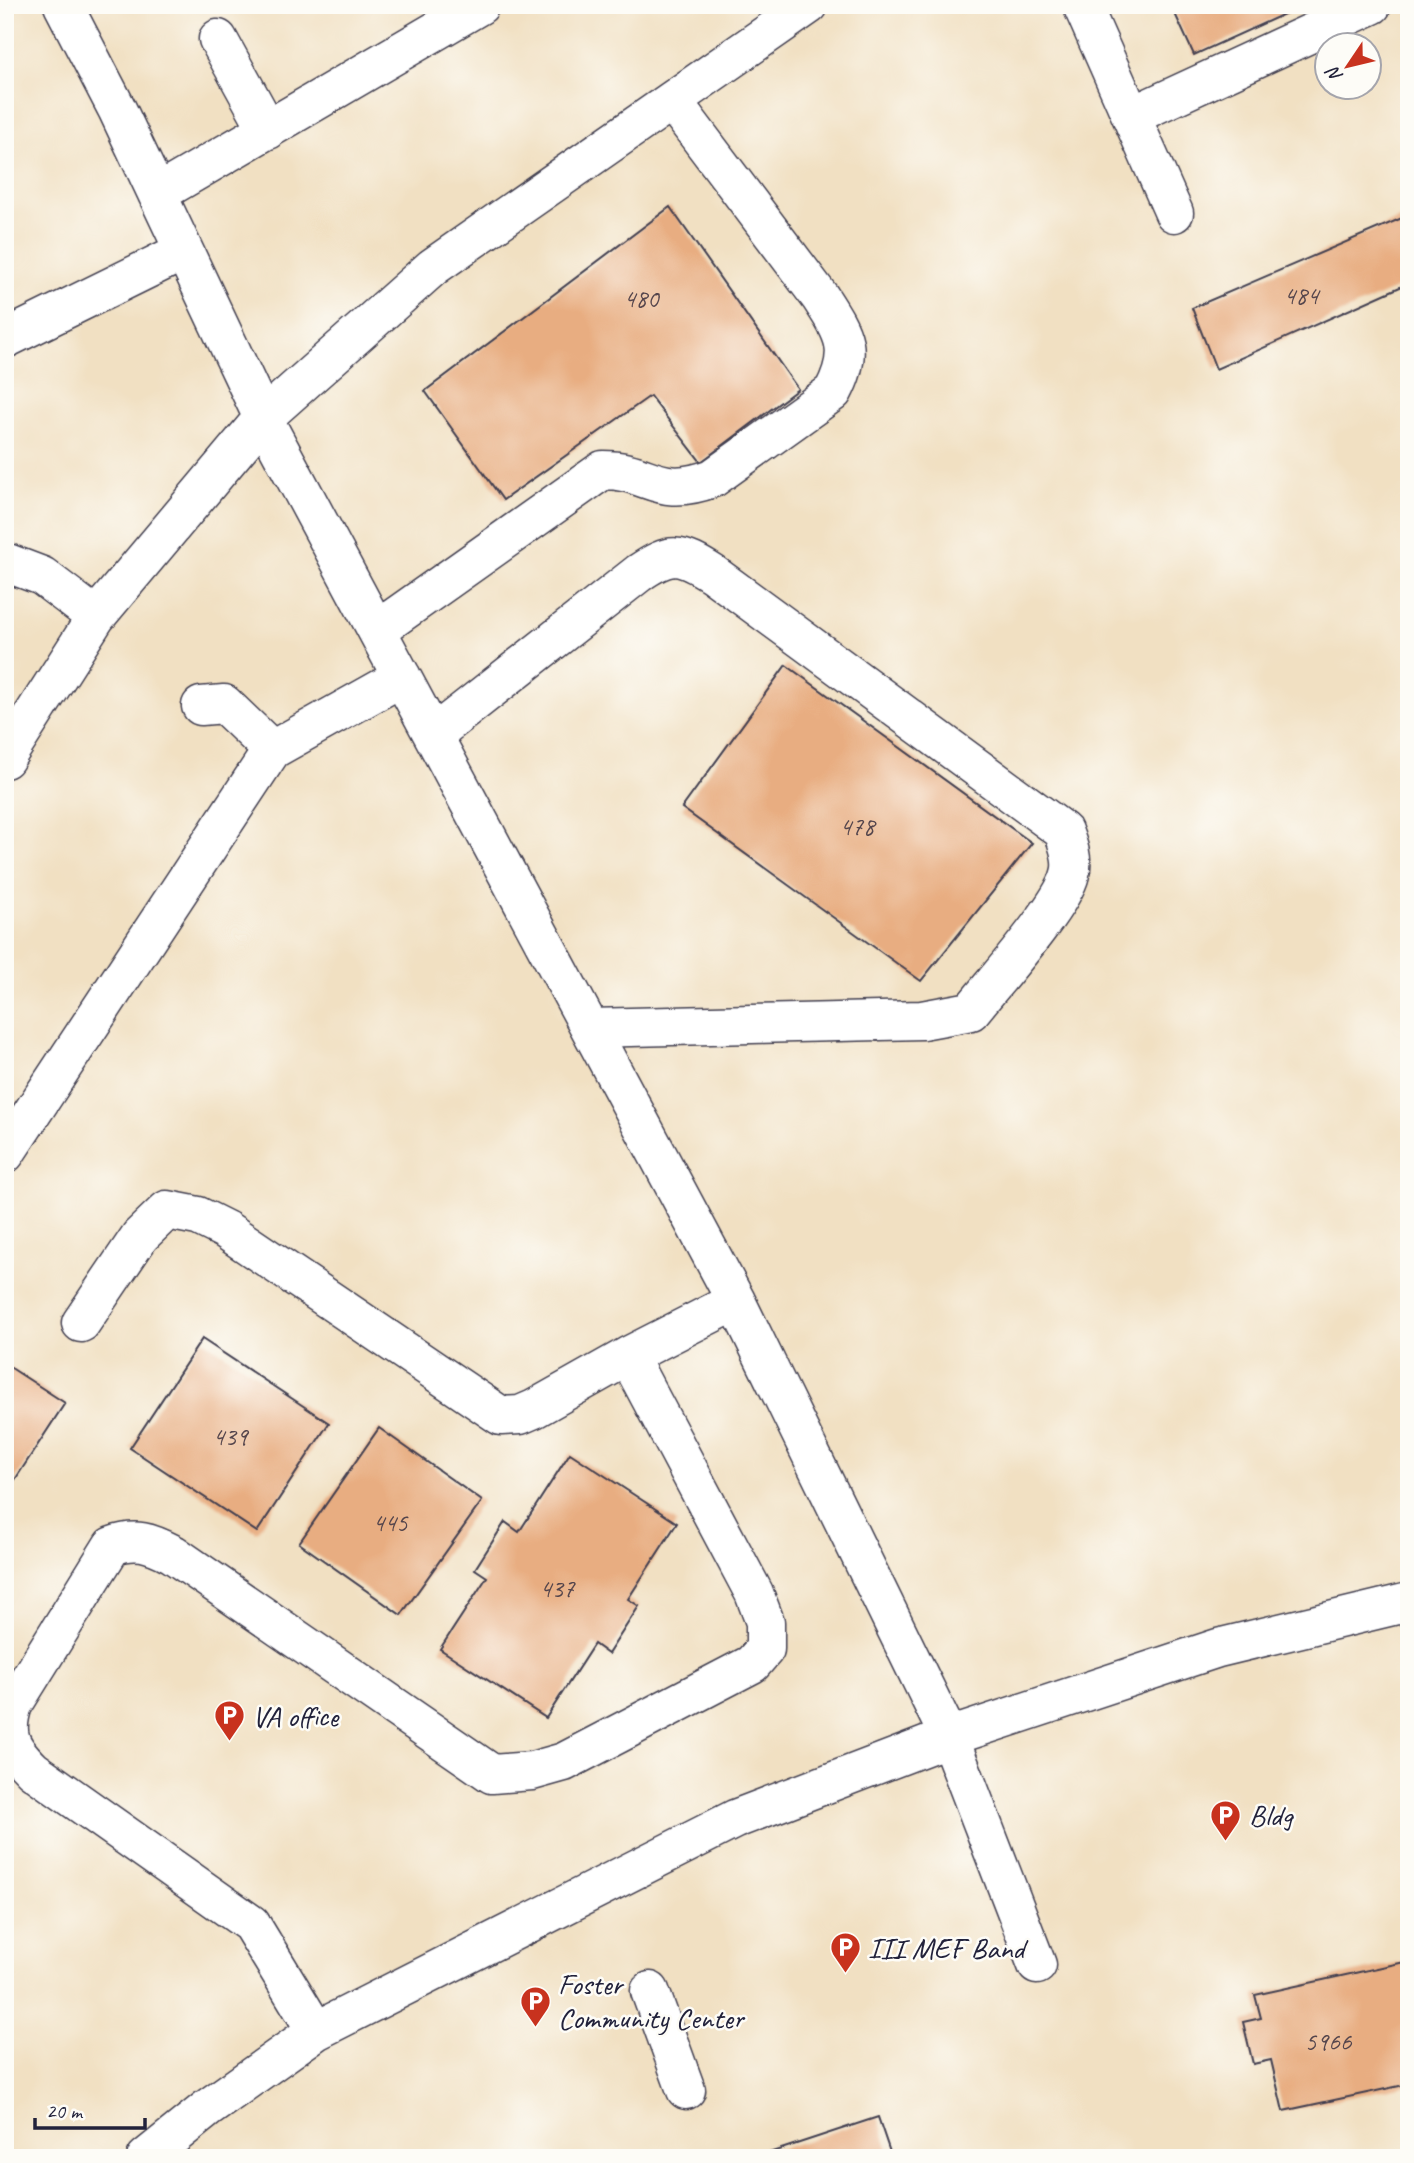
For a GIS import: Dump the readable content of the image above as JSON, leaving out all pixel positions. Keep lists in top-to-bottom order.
{
  "places": {
    "parking": [
      "VA office",
      "Bldg",
      "III MEF Band",
      "Foster Community Center"
    ]
  },
  "house_numbers": [
    "484",
    "480",
    "478",
    "439",
    "445",
    "437",
    "5966"
  ],
  "scale_bar": "20 m",
  "north": "bottom left"
}
